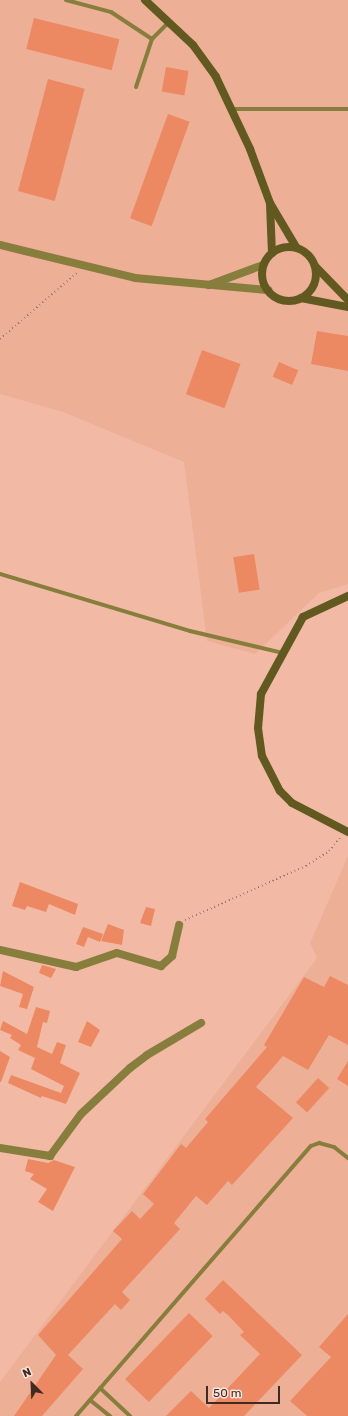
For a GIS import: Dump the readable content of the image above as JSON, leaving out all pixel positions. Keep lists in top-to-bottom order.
{
  "scale_bar": "50 m",
  "north": "top left"
}
